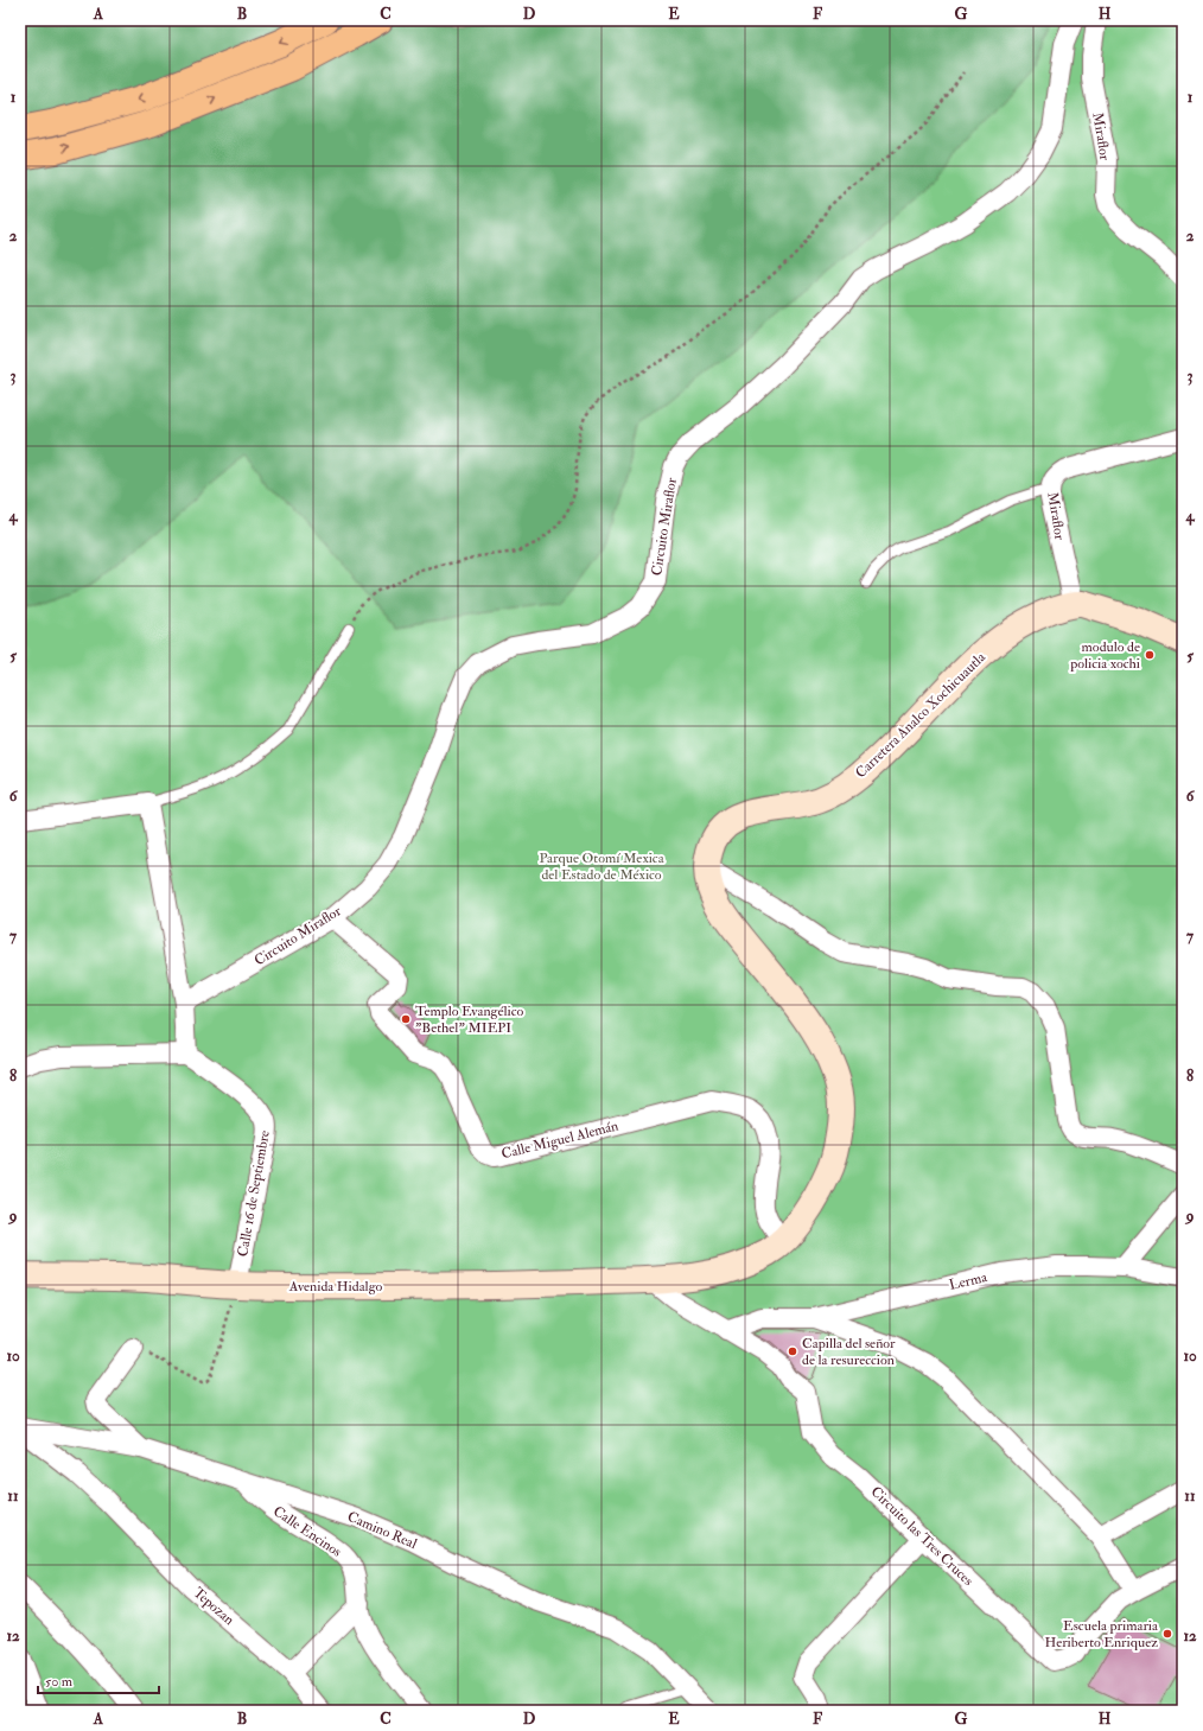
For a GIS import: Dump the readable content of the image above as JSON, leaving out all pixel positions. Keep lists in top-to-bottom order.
{
  "streets": {
    "main road": ["Carretera Analco Xochicuautla", "Avenida Hidalgo"],
    "street": [
      "Miraflor",
      "Circuito Miraflor",
      "Calle Miguel Alemán",
      "Calle 16 de Septiembre",
      "Lerma",
      "Camino Real",
      "Calle Encinos",
      "Circuito las Tres Cruces",
      "Tepozan"
    ]
  },
  "crossings": [
    ["Miraflor", "Carretera Analco Xochicuautla"],
    ["Circuito Miraflor", "Calle Miguel Alemán"],
    ["Carretera Analco Xochicuautla", "Calle Miguel Alemán"],
    ["Carretera Analco Xochicuautla", "Avenida Hidalgo"],
    ["Carretera Analco Xochicuautla", "Circuito las Tres Cruces"],
    ["Calle 16 de Septiembre", "Avenida Hidalgo"],
    ["Avenida Hidalgo", "Circuito las Tres Cruces"],
    ["Camino Real", "Calle Encinos"],
    ["Camino Real", "Tepozan"]
  ],
  "parks": ["Parque Otomí Mexica del Estado de México"],
  "places": [
    "modulo de policia xochi",
    "Templo Evangélico \"Bethel\" MIEPI",
    "Capilla del señor de la resureccion",
    "Escuela primaria Heriberto Enriquez"
  ],
  "scale_bar": "50 m",
  "grid": {
    "columns": [
      "A",
      "B",
      "C",
      "D",
      "E",
      "F",
      "G",
      "H"
    ],
    "rows": [
      "1",
      "2",
      "3",
      "4",
      "5",
      "6",
      "7",
      "8",
      "9",
      "10",
      "11",
      "12"
    ]
  }
}
